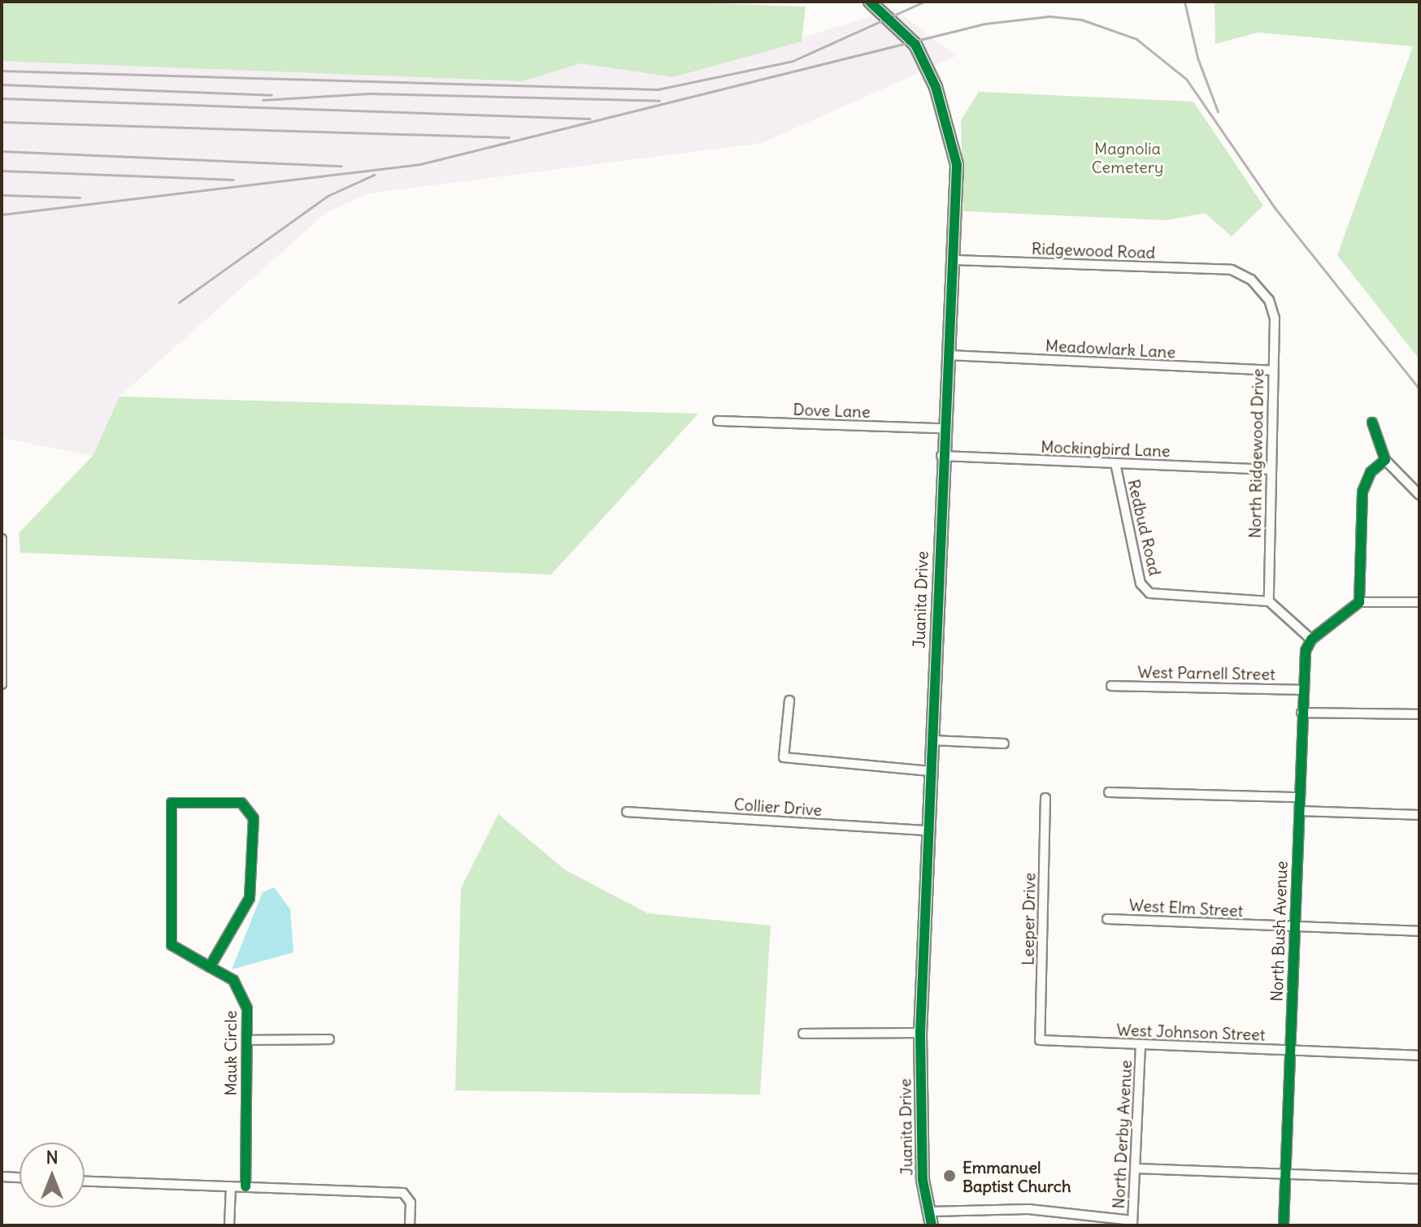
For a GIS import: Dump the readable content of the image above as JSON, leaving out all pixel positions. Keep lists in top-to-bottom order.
{
  "streets": {
    "street": [
      "Ridgewood Road",
      "Meadowlark Lane",
      "Dove Lane",
      "Mockingbird Lane",
      "North Ridgewood Drive",
      "Redbud Road",
      "Juanita Drive",
      "West Parnell Street",
      "Collier Drive",
      "West Elm Street",
      "Leeper Drive",
      "North Bush Avenue",
      "West Johnson Street",
      "Mauk Circle",
      "North Derby Avenue"
    ]
  },
  "crossings": [
    ["Ridgewood Road", "North Ridgewood Drive"],
    ["Ridgewood Road", "Juanita Drive"],
    ["Meadowlark Lane", "North Ridgewood Drive"],
    ["Meadowlark Lane", "Juanita Drive"],
    ["Dove Lane", "Juanita Drive"],
    ["Mockingbird Lane", "North Ridgewood Drive"],
    ["Mockingbird Lane", "Redbud Road"],
    ["Mockingbird Lane", "Juanita Drive"],
    ["North Ridgewood Drive", "Redbud Road"],
    ["Juanita Drive", "Collier Drive"],
    ["West Parnell Street", "North Bush Avenue"],
    ["West Elm Street", "North Bush Avenue"],
    ["Leeper Drive", "West Johnson Street"],
    ["North Bush Avenue", "West Johnson Street"],
    ["West Johnson Street", "North Derby Avenue"]
  ],
  "parks": ["Magnolia Cemetery"],
  "places": ["Emmanuel Baptist Church"],
  "north": "top"
}
